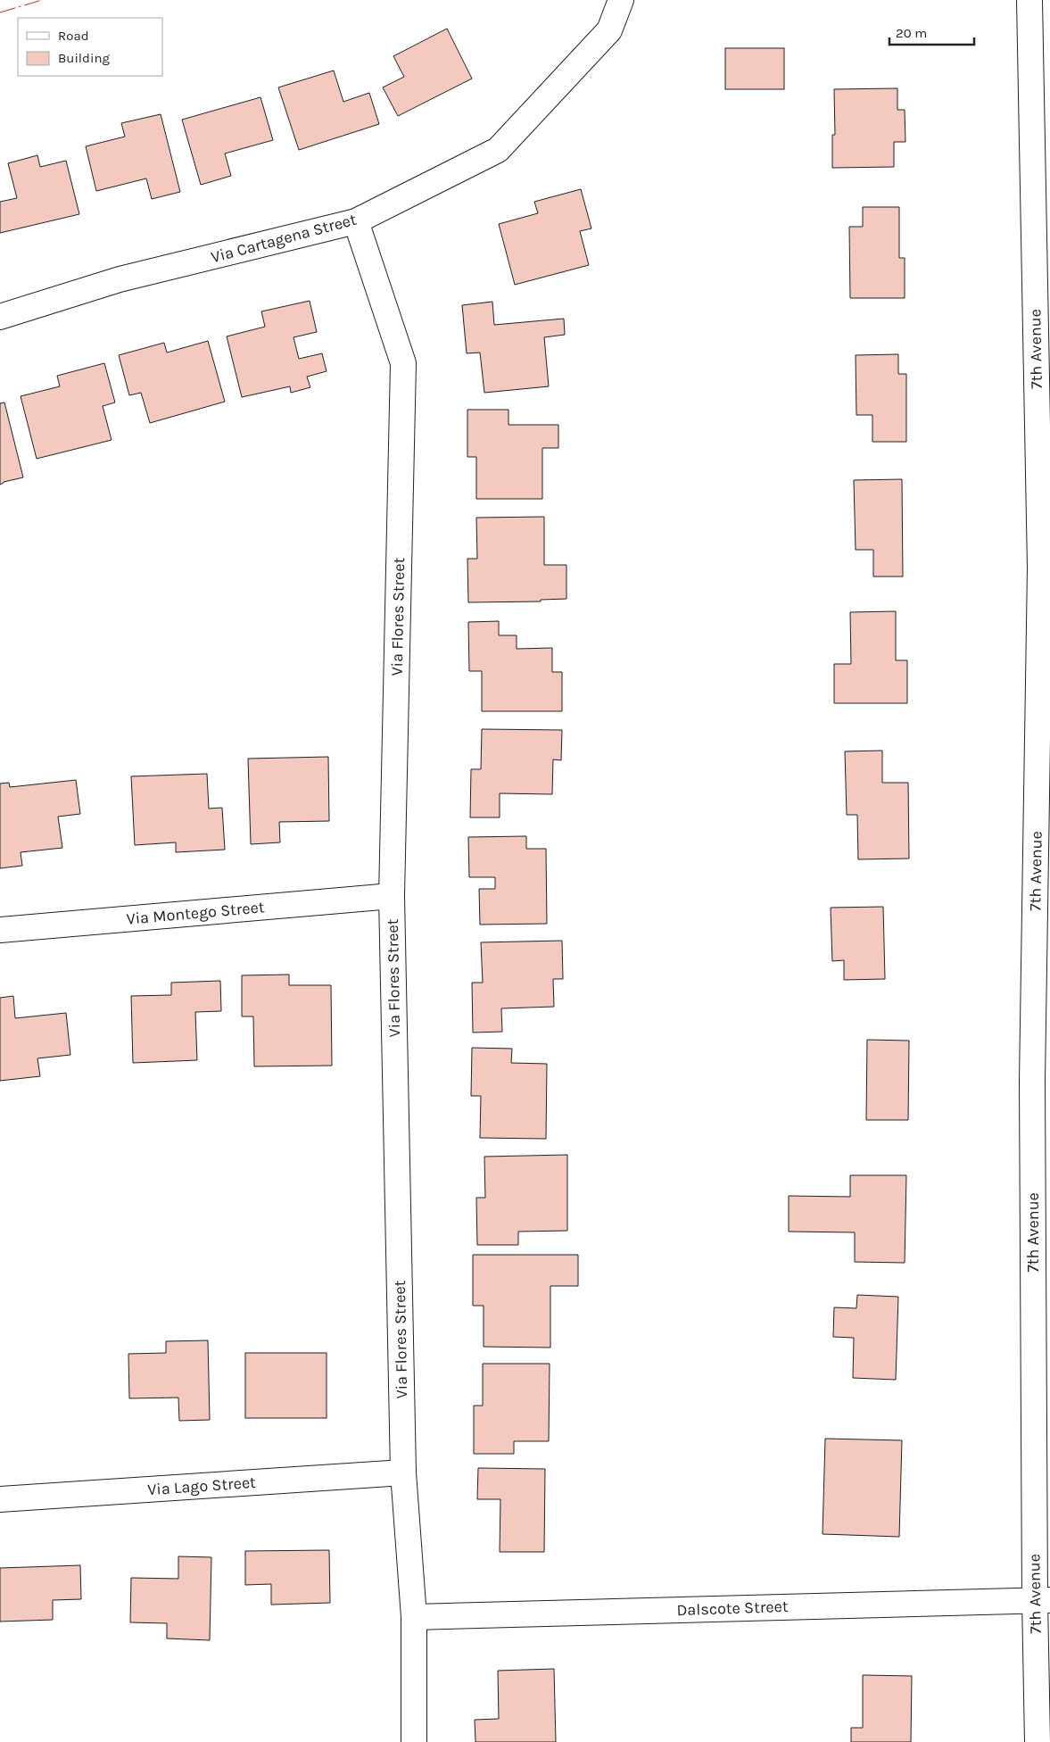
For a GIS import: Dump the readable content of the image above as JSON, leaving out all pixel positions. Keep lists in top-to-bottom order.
{
  "streets": {
    "street": [
      "Via Cartagena Street",
      "7th Avenue",
      "Via Flores Street",
      "Via Montego Street",
      "Via Lago Street",
      "Dalscote Street"
    ]
  },
  "crossings": [
    ["Via Cartagena Street", "Via Flores Street"],
    ["7th Avenue", "Dalscote Street"],
    ["Via Flores Street", "Via Montego Street"],
    ["Via Flores Street", "Via Lago Street"],
    ["Via Flores Street", "Dalscote Street"]
  ],
  "legend": ["Road", "Building"],
  "scale_bar": "20 m"
}
